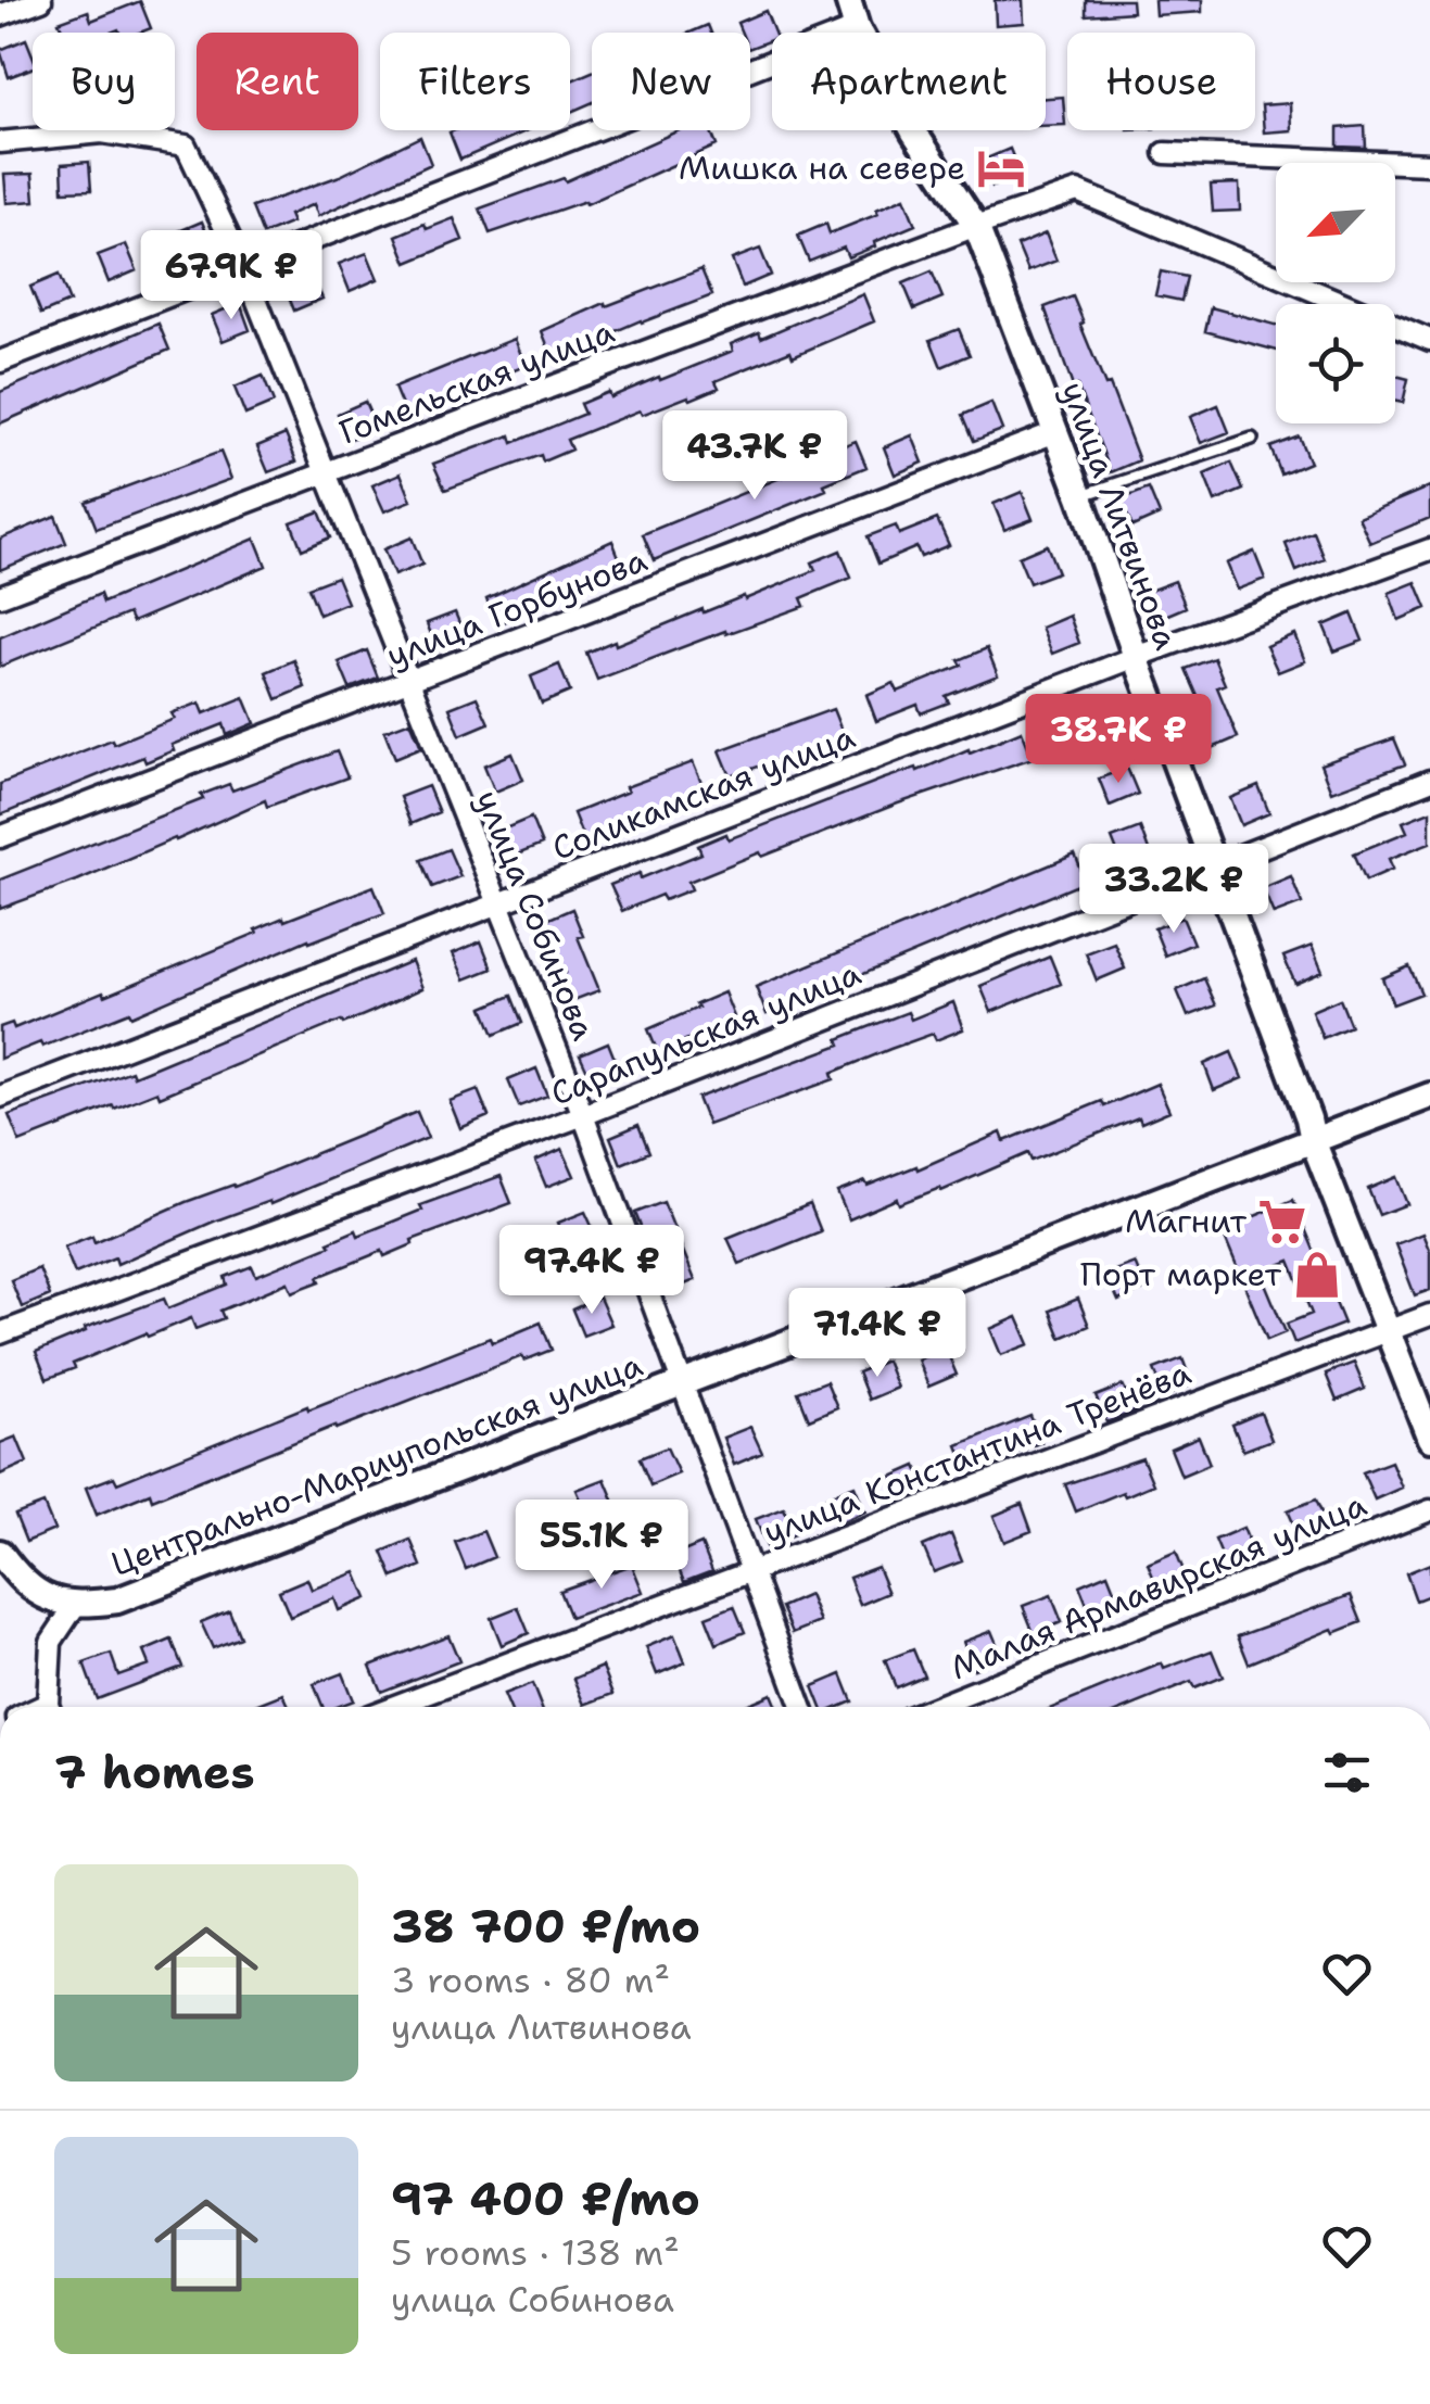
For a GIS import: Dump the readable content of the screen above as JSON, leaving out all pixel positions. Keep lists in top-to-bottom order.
{
  "streets": {
    "street": [
      "Гомельская улица",
      "улица Литвинова",
      "улица Горбунова",
      "Соликамская улица",
      "улица Собинова",
      "Сарапульская улица",
      "улица Константина Тренёва",
      "Центрально-Мариупольская улица",
      "Малая Армавирская улица"
    ]
  },
  "crossings": [
    ["Гомельская улица", "улица Литвинова"],
    ["Гомельская улица", "улица Собинова"],
    ["улица Литвинова", "улица Горбунова"],
    ["улица Литвинова", "Соликамская улица"],
    ["улица Литвинова", "Сарапульская улица"],
    ["улица Литвинова", "улица Константина Тренёва"],
    ["улица Литвинова", "Центрально-Мариупольская улица"],
    ["улица Горбунова", "улица Собинова"],
    ["Соликамская улица", "улица Собинова"],
    ["улица Собинова", "Сарапульская улица"],
    ["улица Собинова", "улица Константина Тренёва"],
    ["улица Собинова", "Центрально-Мариупольская улица"]
  ],
  "places": {
    "hotel": ["Мишка на севере"],
    "supermarket": ["Магнит"],
    "shop": ["Порт маркет"]
  },
  "north": "bottom left",
  "page": {
    "chip": [
      "Buy",
      "Rent",
      "Filters",
      "New",
      "Apartment",
      "House"
    ],
    "price": [
      "67.9K ₽",
      "43.7K ₽",
      "38.7K ₽",
      "33.2K ₽",
      "97.4K ₽",
      "71.4K ₽",
      "55.1K ₽"
    ],
    "heading": "7 homes",
    "list": [
      {
        "name": "38 700 ₽/mo",
        "note": "3 rooms · 80 m² · улица Литвинова"
      },
      {
        "name": "97 400 ₽/mo",
        "note": "5 rooms · 138 m² · улица Собинова"
      }
    ]
  }
}
